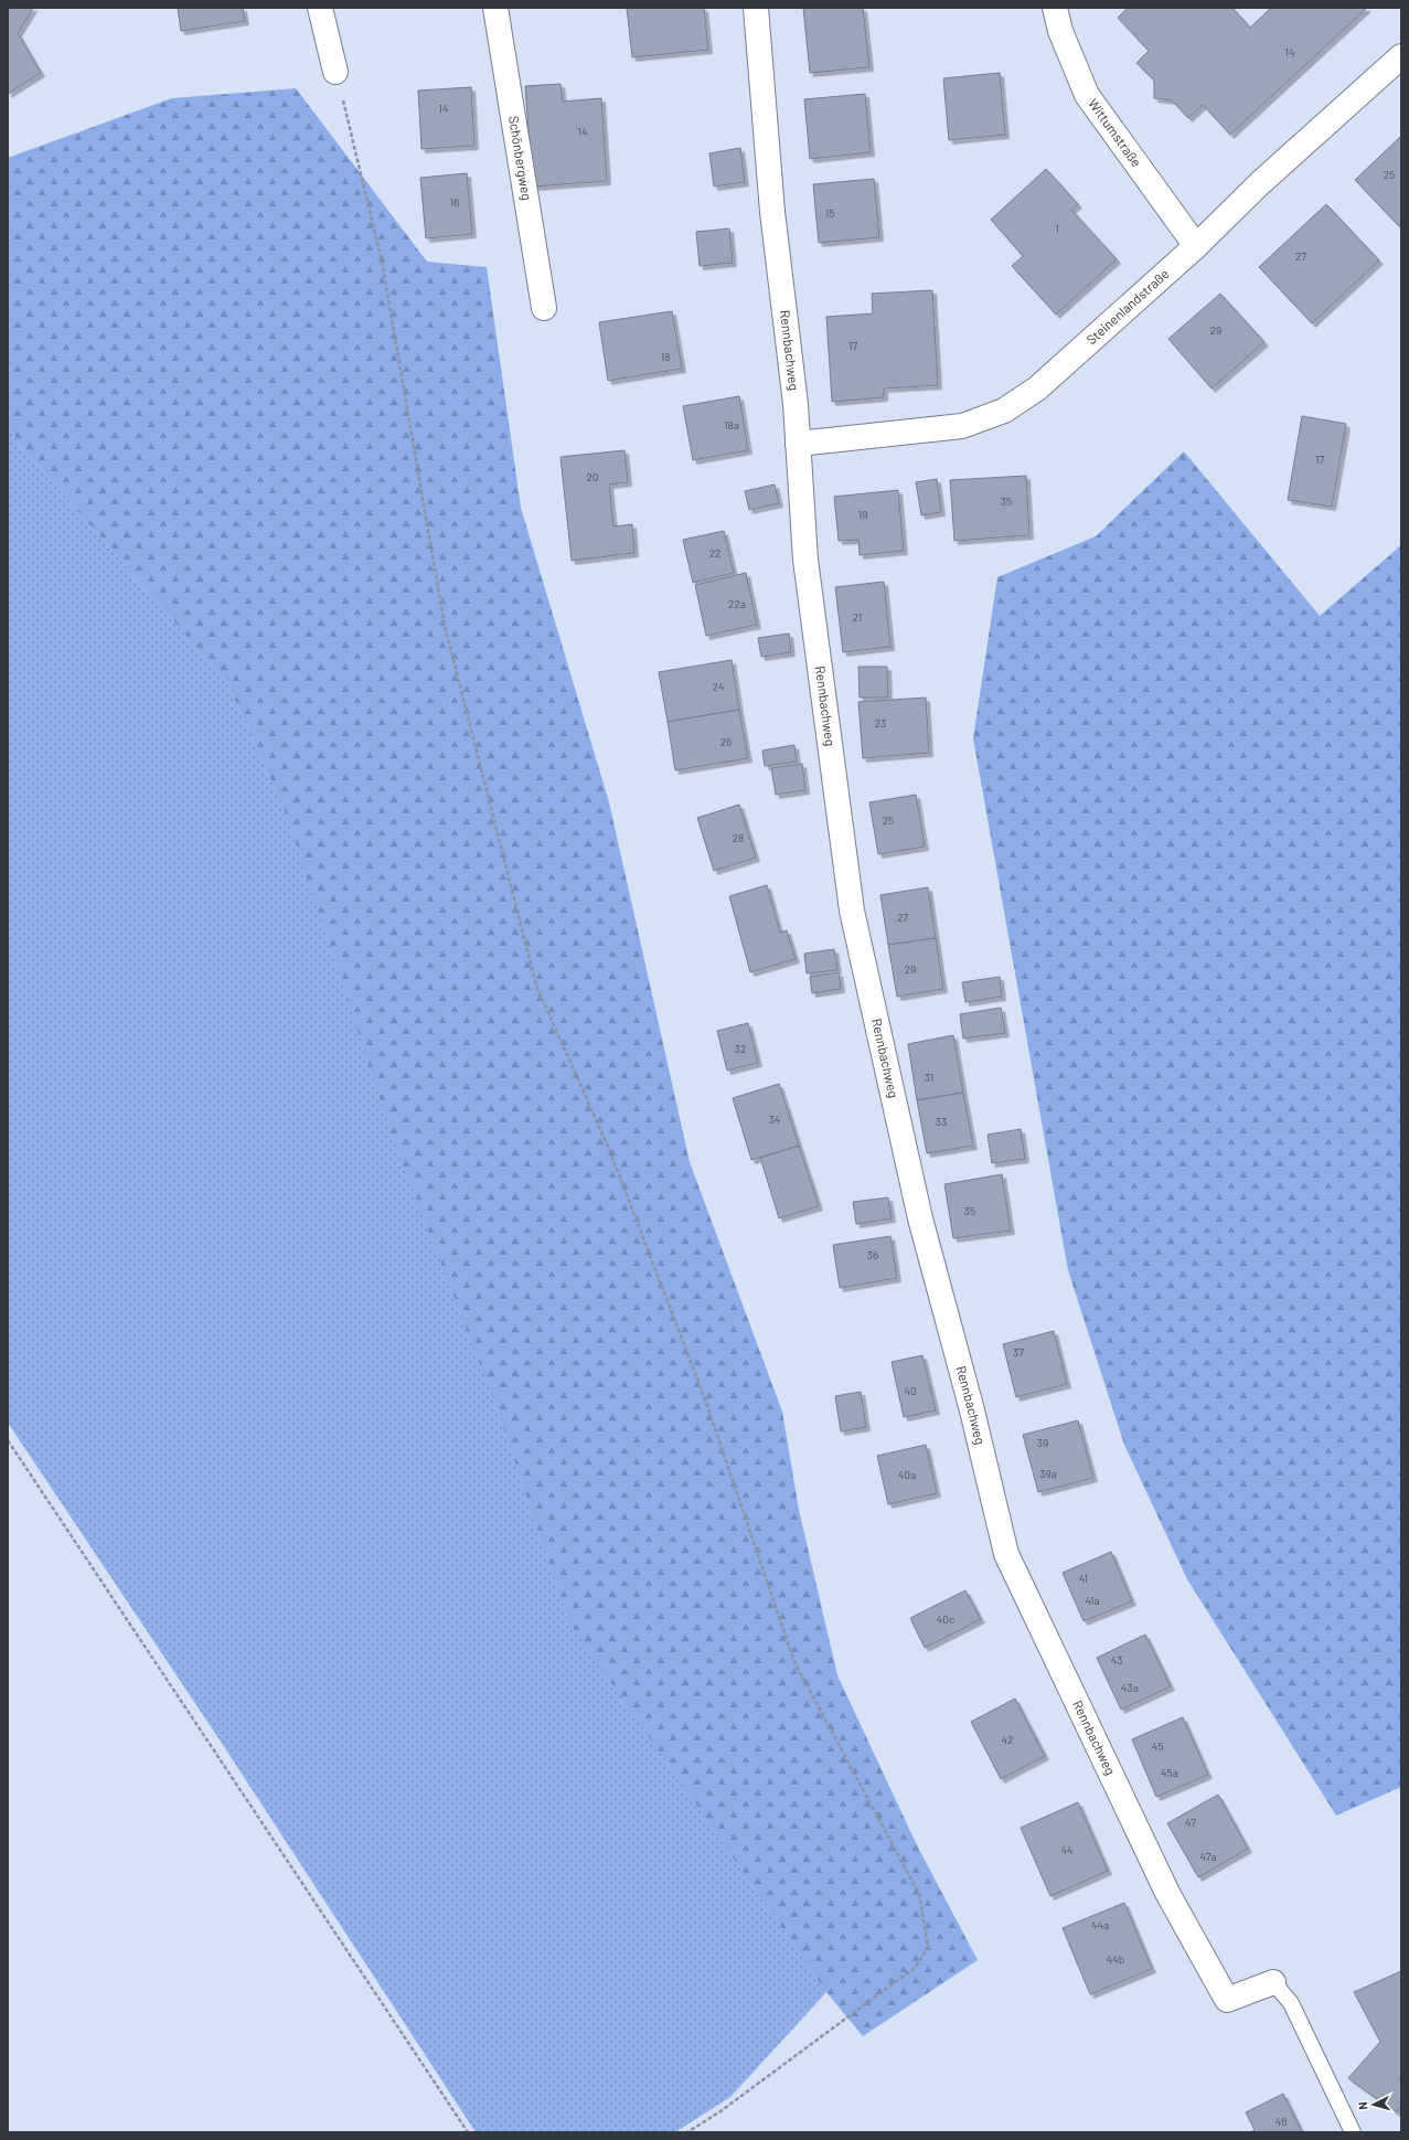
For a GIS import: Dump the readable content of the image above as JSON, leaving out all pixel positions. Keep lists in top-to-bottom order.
{
  "streets": {
    "street": [
      "Wittumstraße",
      "Schönbergweg",
      "Steinenlandstraße",
      "Rennbachweg"
    ]
  },
  "crossings": [
    ["Wittumstraße", "Steinenlandstraße"],
    ["Steinenlandstraße", "Rennbachweg"]
  ],
  "house_numbers": [
    "14",
    "14",
    "14",
    "25",
    "16",
    "15",
    "1",
    "27",
    "29",
    "17",
    "18",
    "18a",
    "17",
    "20",
    "35",
    "19",
    "22",
    "22a",
    "21",
    "24",
    "23",
    "26",
    "25",
    "28",
    "27",
    "29",
    "32",
    "31",
    "34",
    "33",
    "35",
    "36",
    "37",
    "40",
    "39",
    "39a",
    "40a",
    "41",
    "41a",
    "40c",
    "43",
    "43a",
    "42",
    "45",
    "45a",
    "47",
    "44",
    "47a",
    "44a",
    "44b",
    "46"
  ],
  "north": "left"
}
